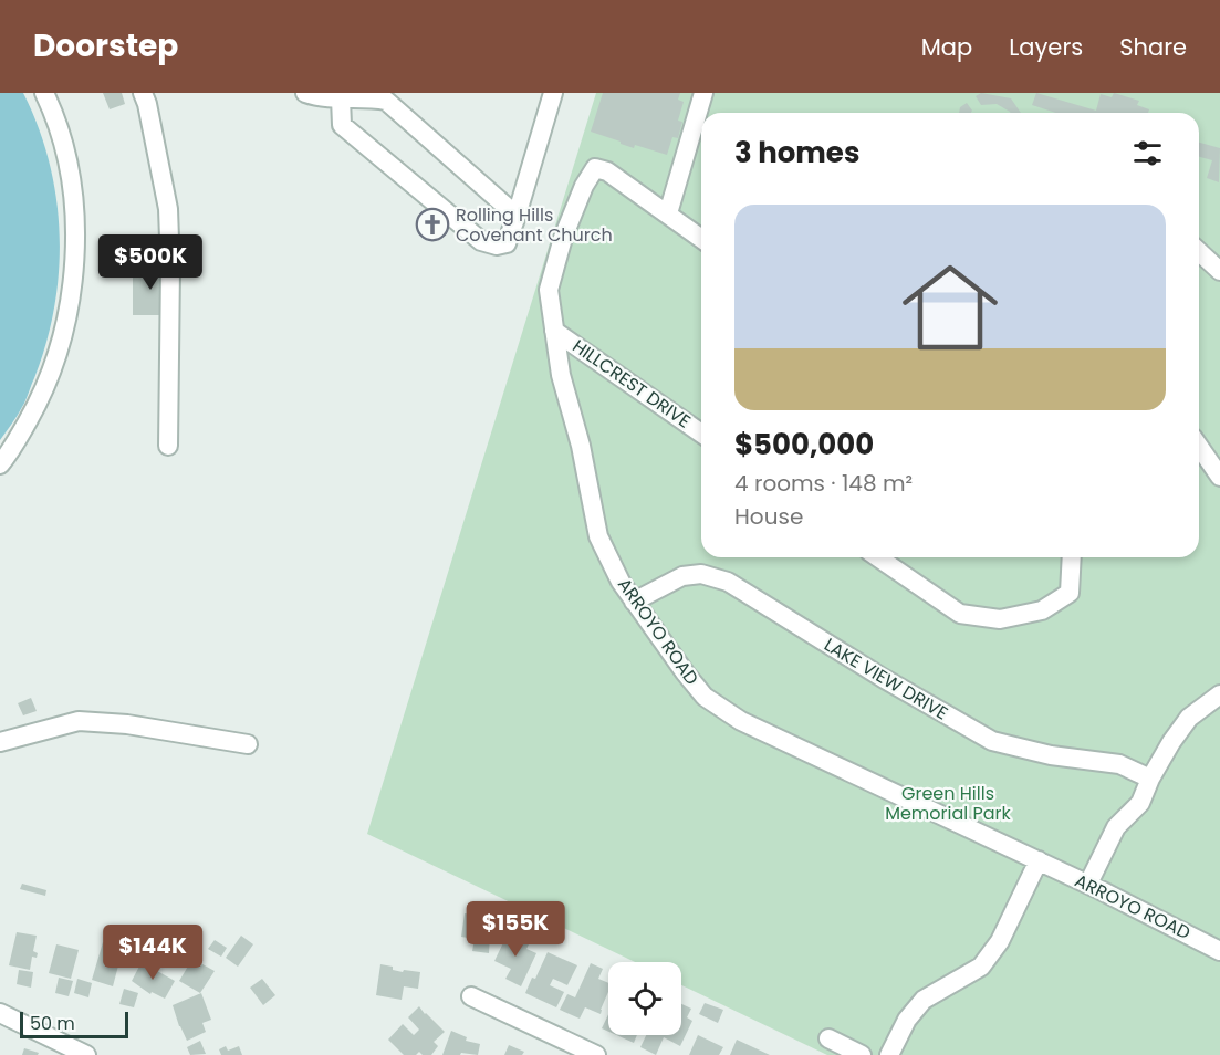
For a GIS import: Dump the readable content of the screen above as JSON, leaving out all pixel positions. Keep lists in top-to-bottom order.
{
  "streets": {
    "street": ["HILLCREST DRIVE", "ARROYO ROAD", "LAKE VIEW DRIVE"]
  },
  "crossings": [
    ["HILLCREST DRIVE", "ARROYO ROAD"],
    ["ARROYO ROAD", "LAKE VIEW DRIVE"]
  ],
  "parks": ["Green Hills Memorial Park"],
  "places": {
    "church": ["Rolling Hills Covenant Church"]
  },
  "scale_bar": "50 m",
  "page": {
    "header": "Doorstep",
    "nav": ["Map", "Layers", "Share"],
    "heading": "3 homes",
    "list": [
      {
        "name": "$500,000",
        "note": "4 rooms · 148 m² · House"
      }
    ],
    "price": ["$500K", "$155K", "$144K"],
    "scale": "50 m"
  }
}
